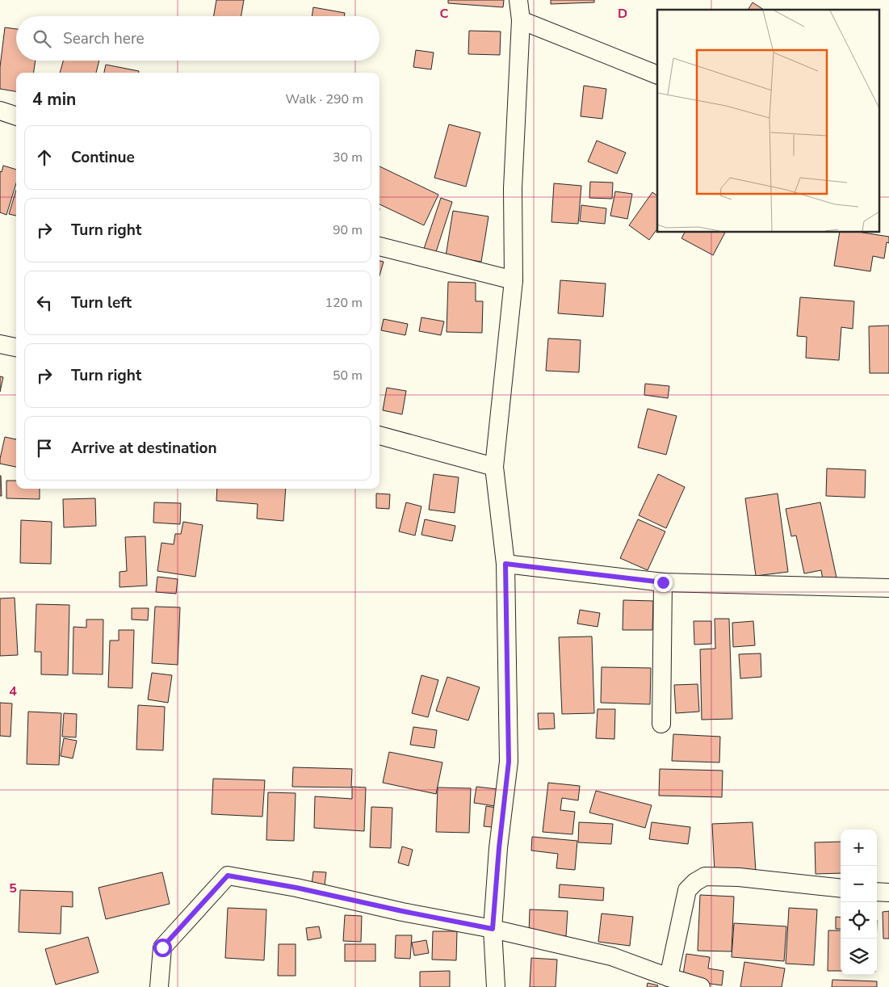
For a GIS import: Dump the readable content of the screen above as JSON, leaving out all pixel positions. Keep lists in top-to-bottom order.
{
  "page": {
    "search": "Search here",
    "heading": ["4 min", "Walk · 290 m"],
    "list": [
      ["Continue", "30 m"],
      ["Turn right", "90 m"],
      ["Turn left", "120 m"],
      ["Turn right", "50 m"],
      "Arrive at destination"
    ],
    "map_buttons": ["+", "−"]
  },
  "grid": {
    "columns": ["C", "D"],
    "rows": ["4", "5"]
  }
}
